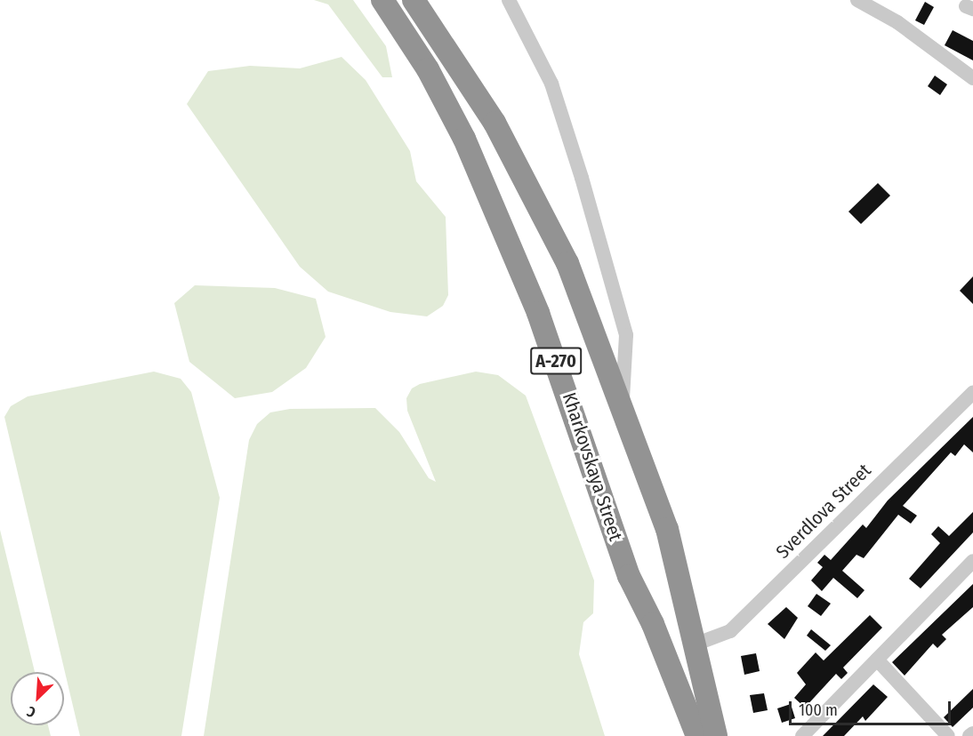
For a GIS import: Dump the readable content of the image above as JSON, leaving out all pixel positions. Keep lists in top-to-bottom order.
{
  "streets": {
    "highway": ["А-270", "Kharkovskaya Street"],
    "street": ["Sverdlova Street"]
  },
  "crossings": [
    ["А-270", "Sverdlova Street"]
  ],
  "scale_bar": "100 m",
  "north": "bottom left"
}
